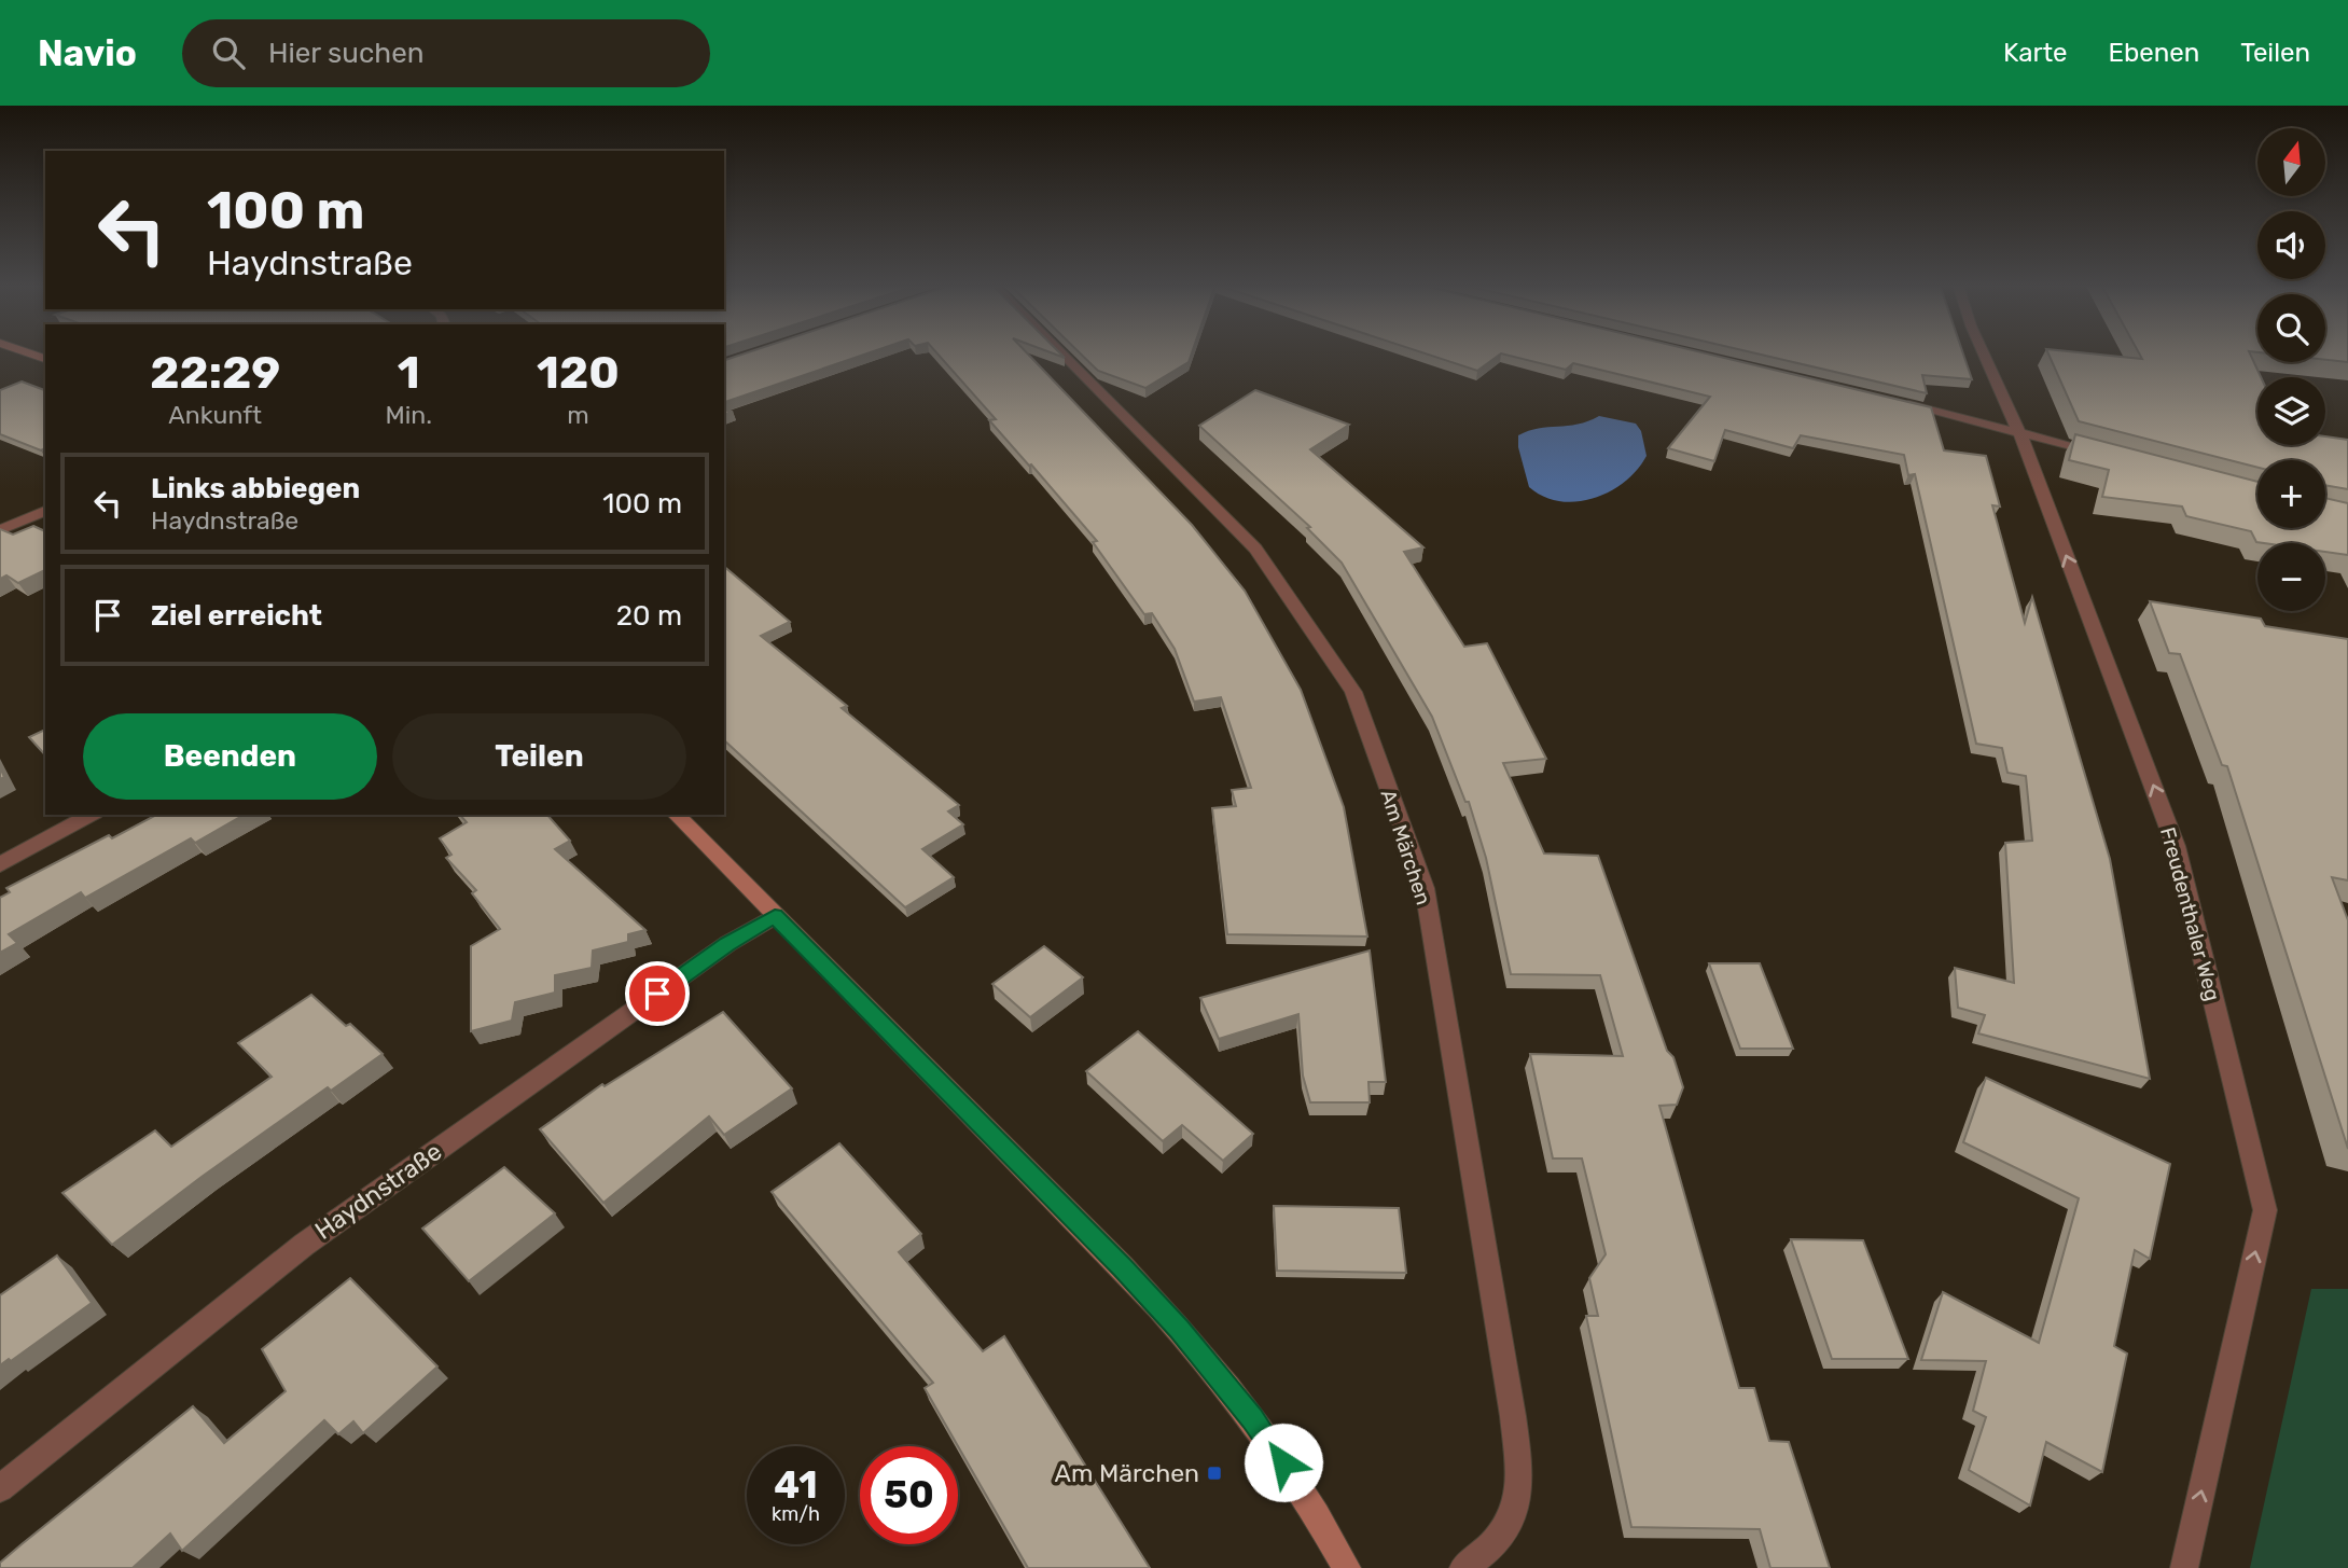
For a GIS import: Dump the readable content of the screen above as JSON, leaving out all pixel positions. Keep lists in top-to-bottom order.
{
  "streets": {
    "street": ["Am Märchen", "Freudenthaler Weg", "Haydnstraße"]
  },
  "one_way": ["Freudenthaler Weg"],
  "places": {
    "transit": ["Am Märchen"]
  },
  "north": "top",
  "page": {
    "header": "Navio",
    "search": "Hier suchen",
    "nav": ["Karte", "Ebenen", "Teilen"],
    "map_buttons": ["+", "−"],
    "turn": ["100 m", "Haydnstraße"],
    "eta": [
      "22:29",
      "Ankunft",
      "1",
      "Min.",
      "120",
      "m"
    ],
    "list": [
      {
        "name": "Links abbiegen",
        "note": "Haydnstraße",
        "value": "100 m"
      },
      {
        "name": "Ziel erreicht",
        "value": "20 m"
      }
    ],
    "buttons": ["Beenden", "Teilen"],
    "speed": "41 km/h",
    "limit": "50"
  }
}
